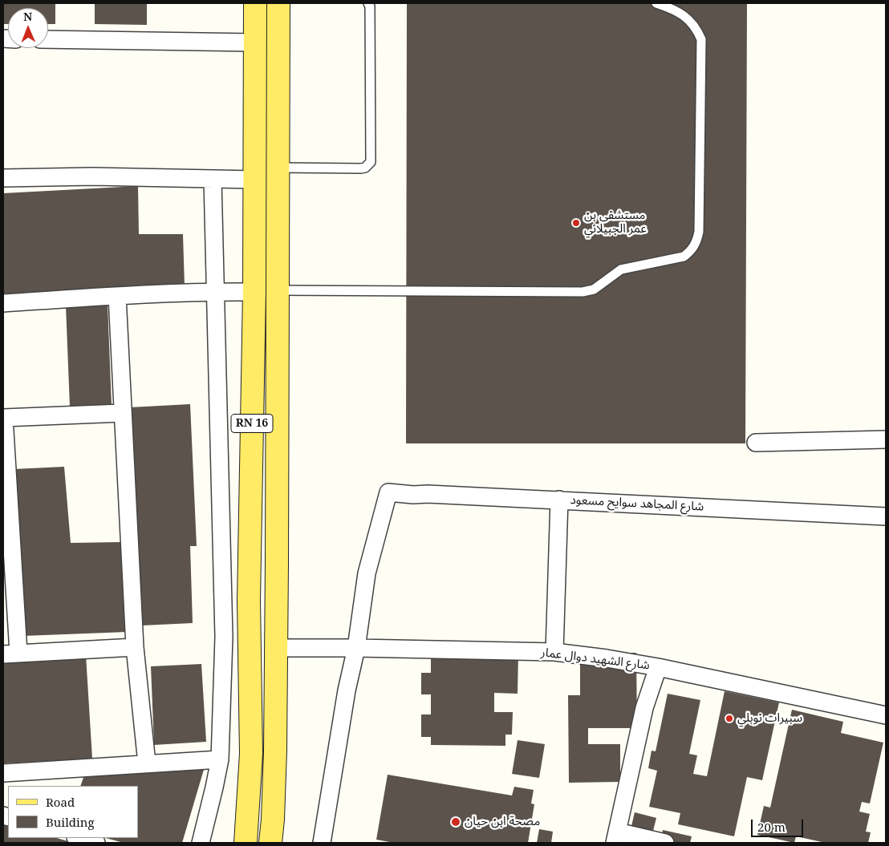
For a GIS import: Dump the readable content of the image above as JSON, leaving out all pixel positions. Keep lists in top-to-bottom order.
{
  "streets": {
    "main road": ["RN 16"],
    "street": ["شارع المجاهد سوايح مسعود", "شارع الشهيد دوال عمار"]
  },
  "crossings": [
    ["RN 16", "شارع الشهيد دوال عمار"],
    ["شارع المجاهد سوايح مسعود", "شارع الشهيد دوال عمار"]
  ],
  "places": ["مستشفى بن عمر الجبيلاني", "سبيرات نوبلي", "مصحة ابن حيان"],
  "legend": ["Road", "Building"],
  "scale_bar": "20 m",
  "north": "top"
}
